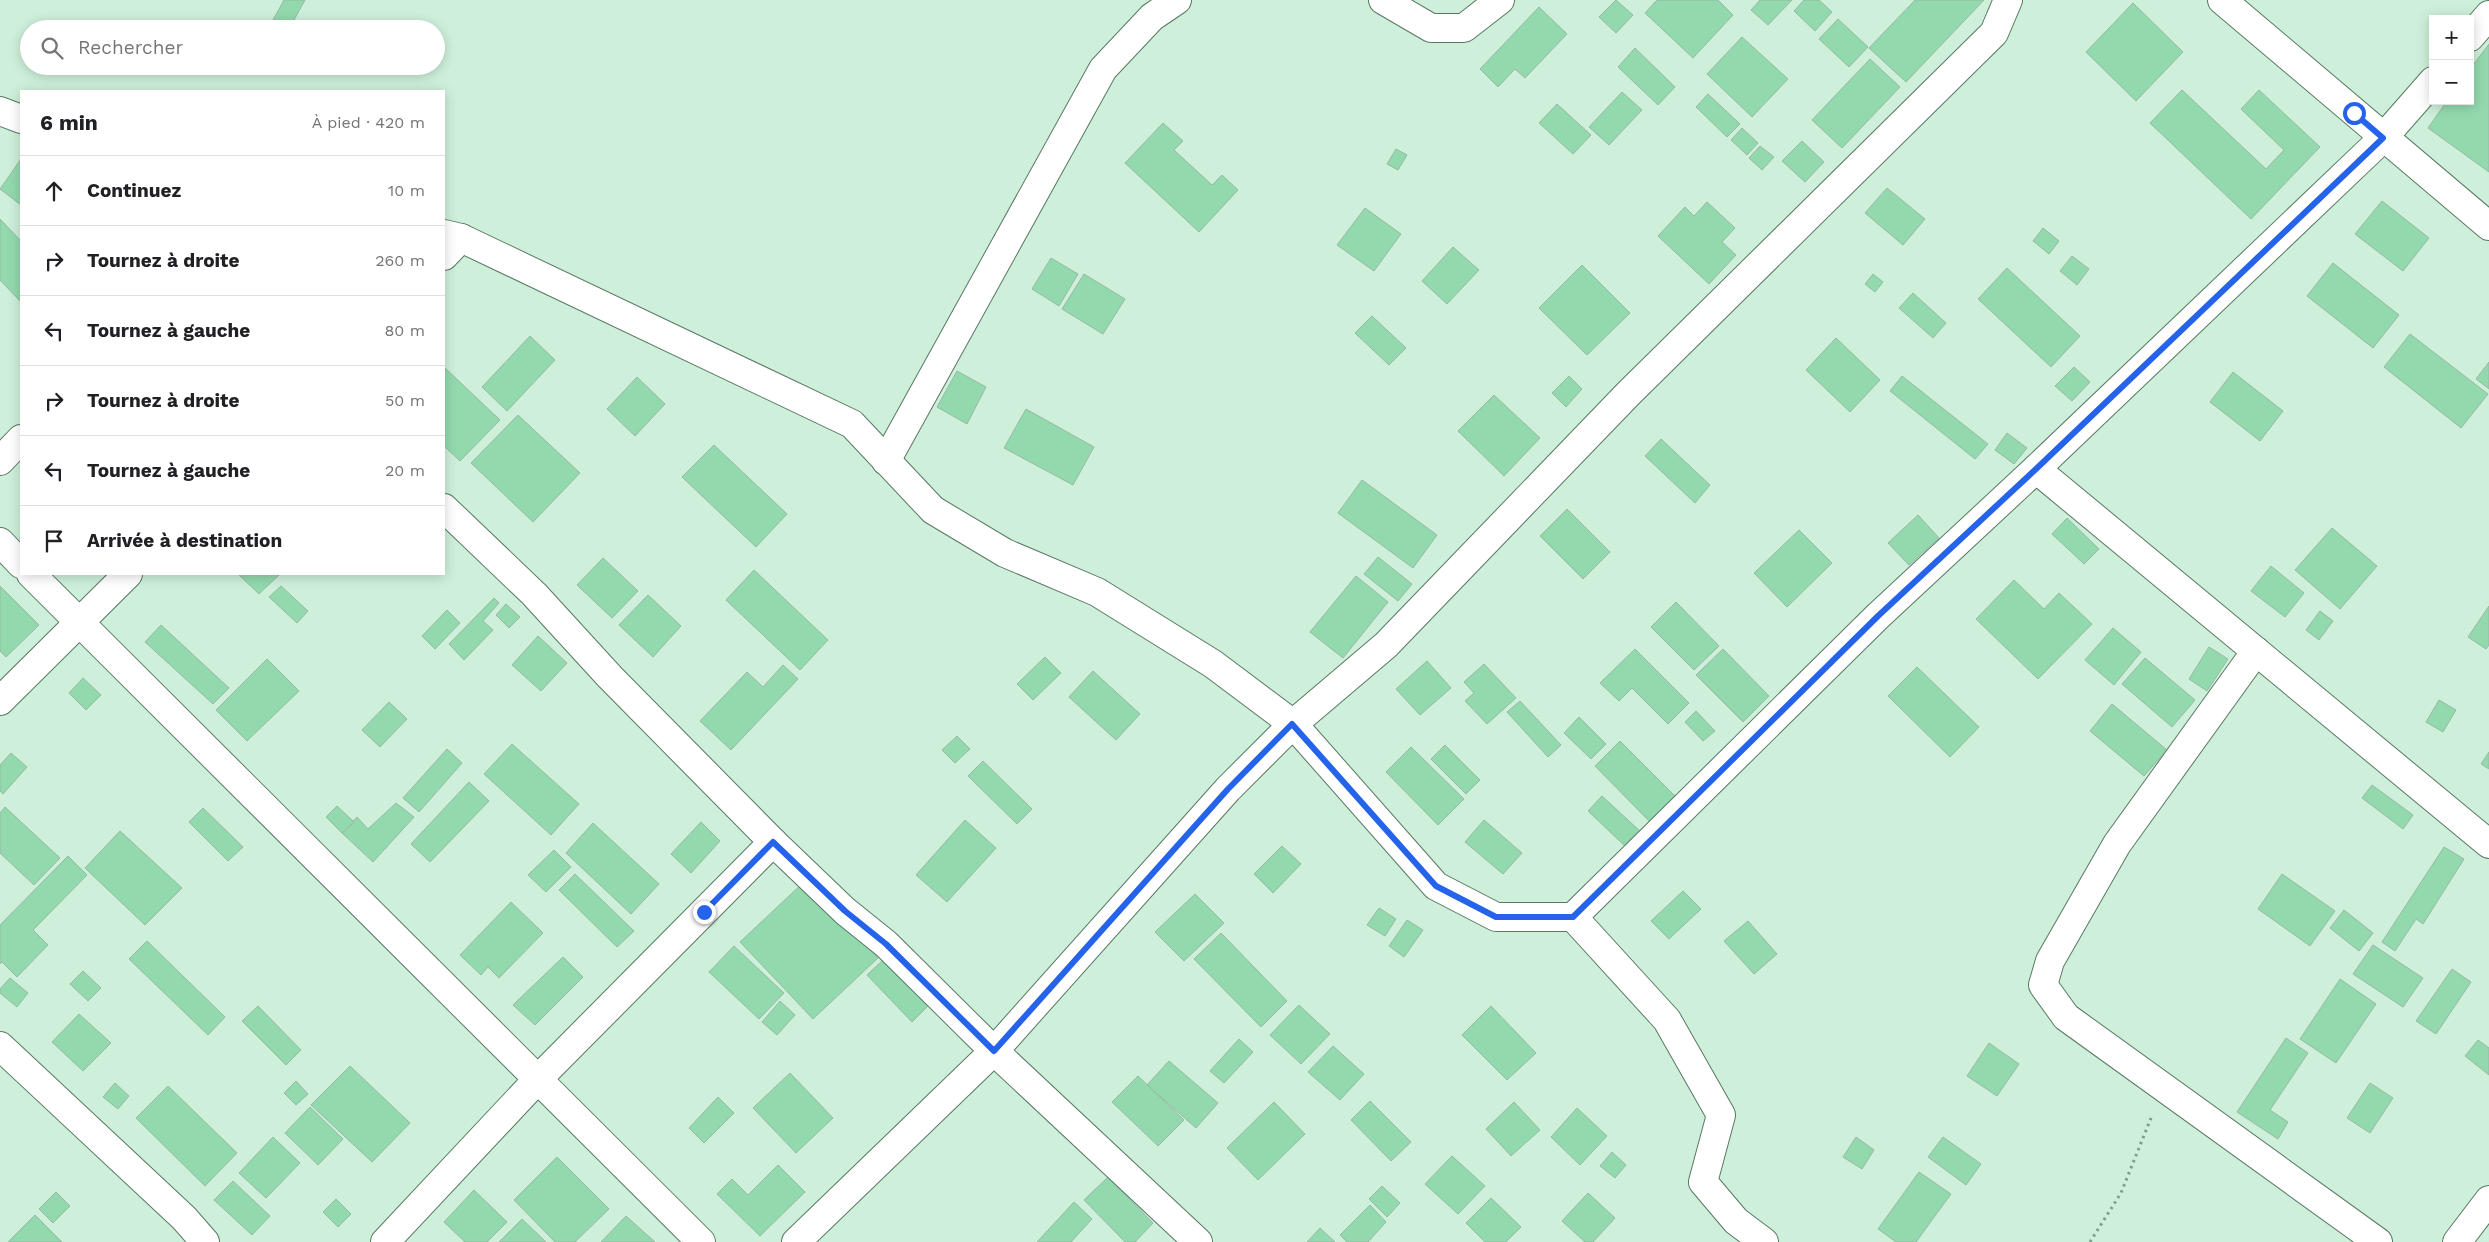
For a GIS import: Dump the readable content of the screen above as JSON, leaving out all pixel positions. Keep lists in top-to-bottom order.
{
  "page": {
    "map_buttons": ["+", "−"],
    "search": "Rechercher",
    "heading": ["6 min", "À pied · 420 m"],
    "list": [
      ["Continuez", "10 m"],
      ["Tournez à droite", "260 m"],
      ["Tournez à gauche", "80 m"],
      ["Tournez à droite", "50 m"],
      ["Tournez à gauche", "20 m"],
      "Arrivée à destination"
    ]
  }
}
